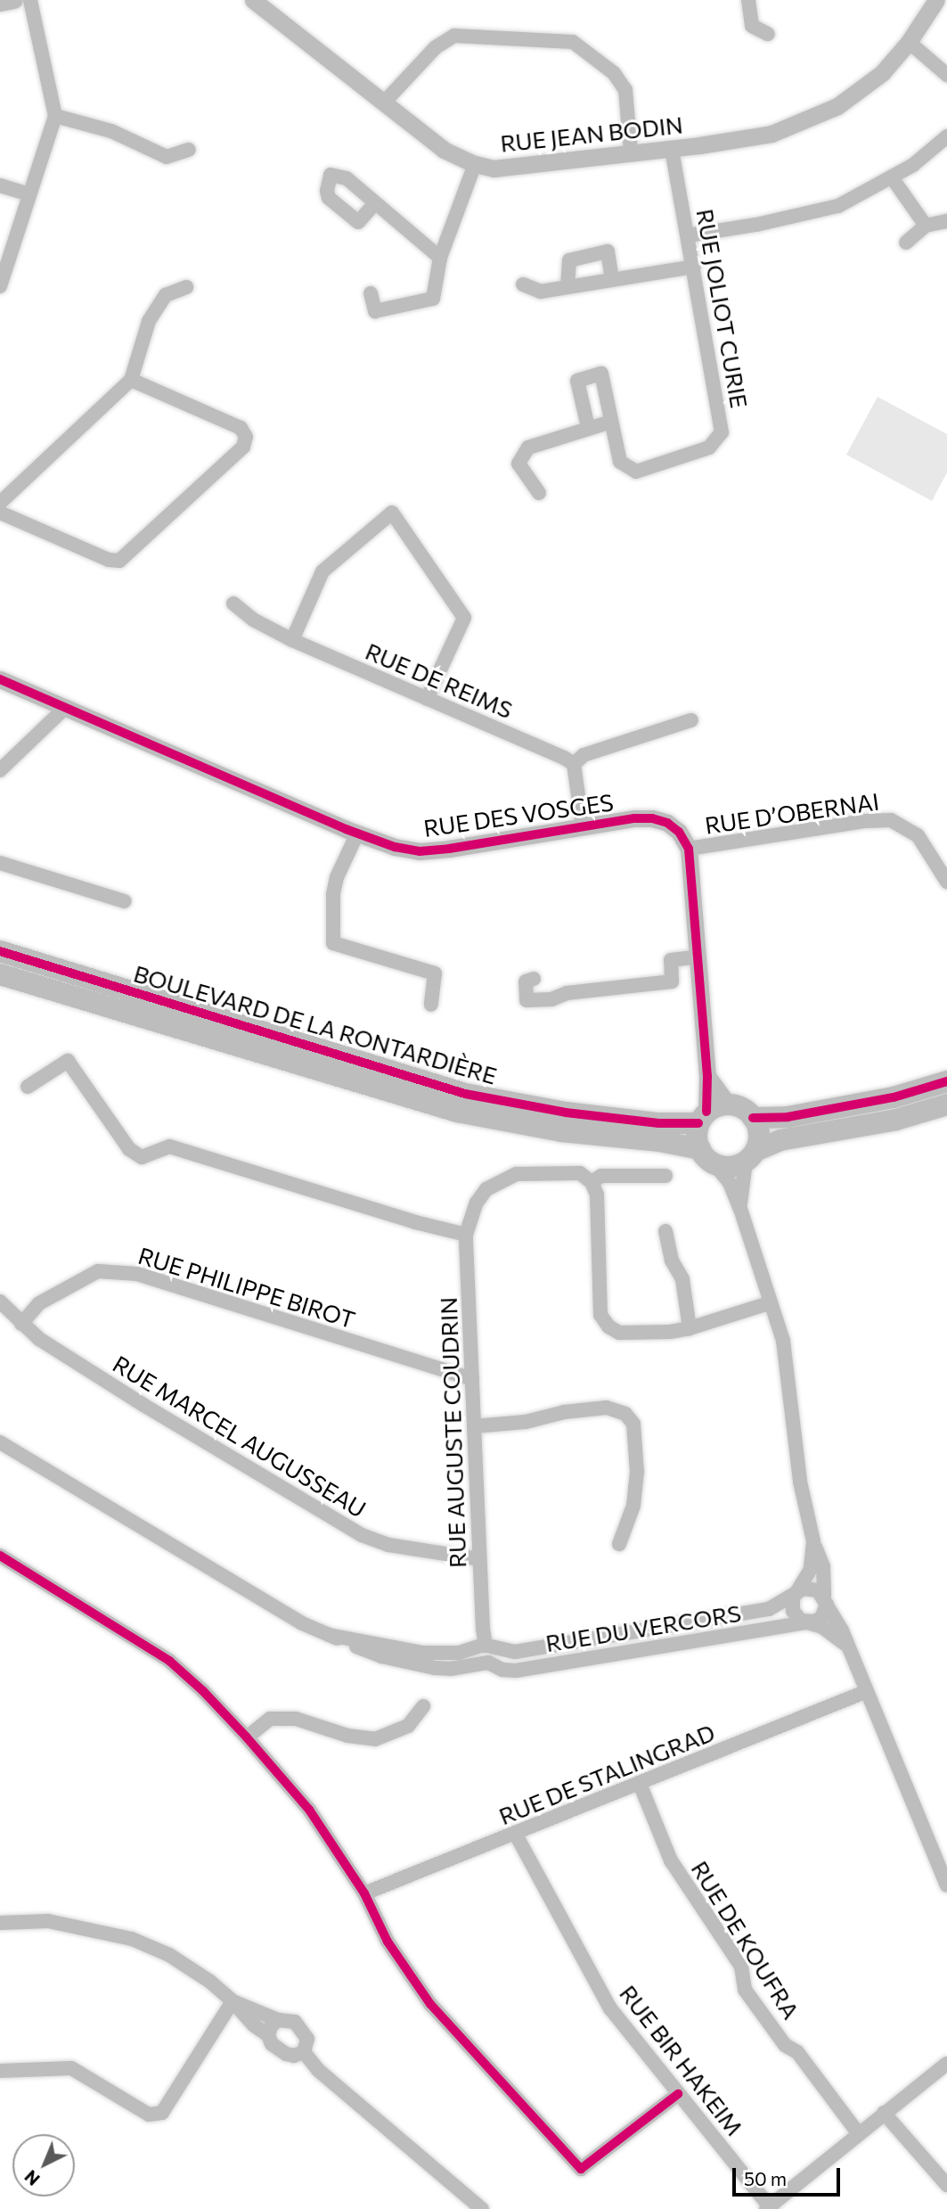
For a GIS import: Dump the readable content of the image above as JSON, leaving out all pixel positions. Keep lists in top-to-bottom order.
{
  "streets": {
    "main road": ["BOULEVARD DE LA RONTARDIÈRE"],
    "street": [
      "RUE JEAN BODIN",
      "RUE JOLIOT CURIE",
      "RUE DE REIMS",
      "RUE D’OBERNAI",
      "RUE DES VOSGES",
      "RUE PHILIPPE BIROT",
      "RUE AUGUSTE COUDRIN",
      "RUE MARCEL AUGUSSEAU",
      "RUE DU VERCORS",
      "RUE DE STALINGRAD",
      "RUE DE KOUFRA",
      "RUE BIR HAKEIM"
    ]
  },
  "crossings": [
    ["RUE JEAN BODIN", "RUE JOLIOT CURIE"],
    ["RUE D’OBERNAI", "RUE DES VOSGES"],
    ["RUE PHILIPPE BIROT", "RUE AUGUSTE COUDRIN"],
    ["RUE PHILIPPE BIROT", "RUE MARCEL AUGUSSEAU"],
    ["RUE AUGUSTE COUDRIN", "RUE MARCEL AUGUSSEAU"],
    ["RUE AUGUSTE COUDRIN", "RUE DU VERCORS"],
    ["RUE DE STALINGRAD", "RUE DE KOUFRA"],
    ["RUE DE STALINGRAD", "RUE BIR HAKEIM"]
  ],
  "scale_bar": "50 m",
  "north": "bottom left"
}
